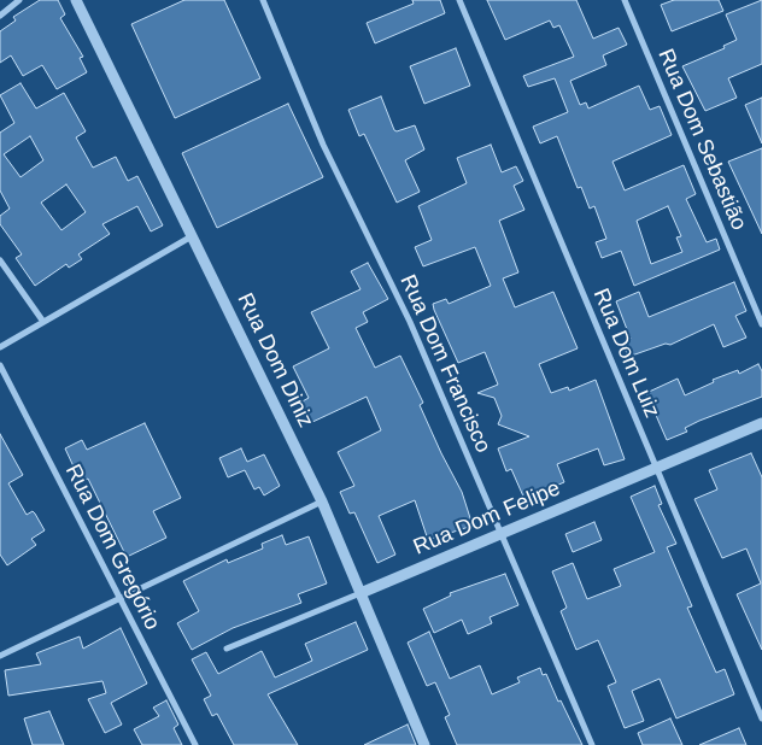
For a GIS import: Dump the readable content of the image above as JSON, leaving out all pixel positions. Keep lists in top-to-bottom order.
{
  "streets": {
    "street": [
      "Rua Dom Sebastião",
      "Rua Dom Luiz",
      "Rua Dom Diniz",
      "Rua Dom Francisco",
      "Rua Dom Felipe",
      "Rua Dom Gregório"
    ]
  },
  "crossings": [
    ["Rua Dom Luiz", "Rua Dom Felipe"],
    ["Rua Dom Diniz", "Rua Dom Felipe"],
    ["Rua Dom Francisco", "Rua Dom Felipe"]
  ]
}
